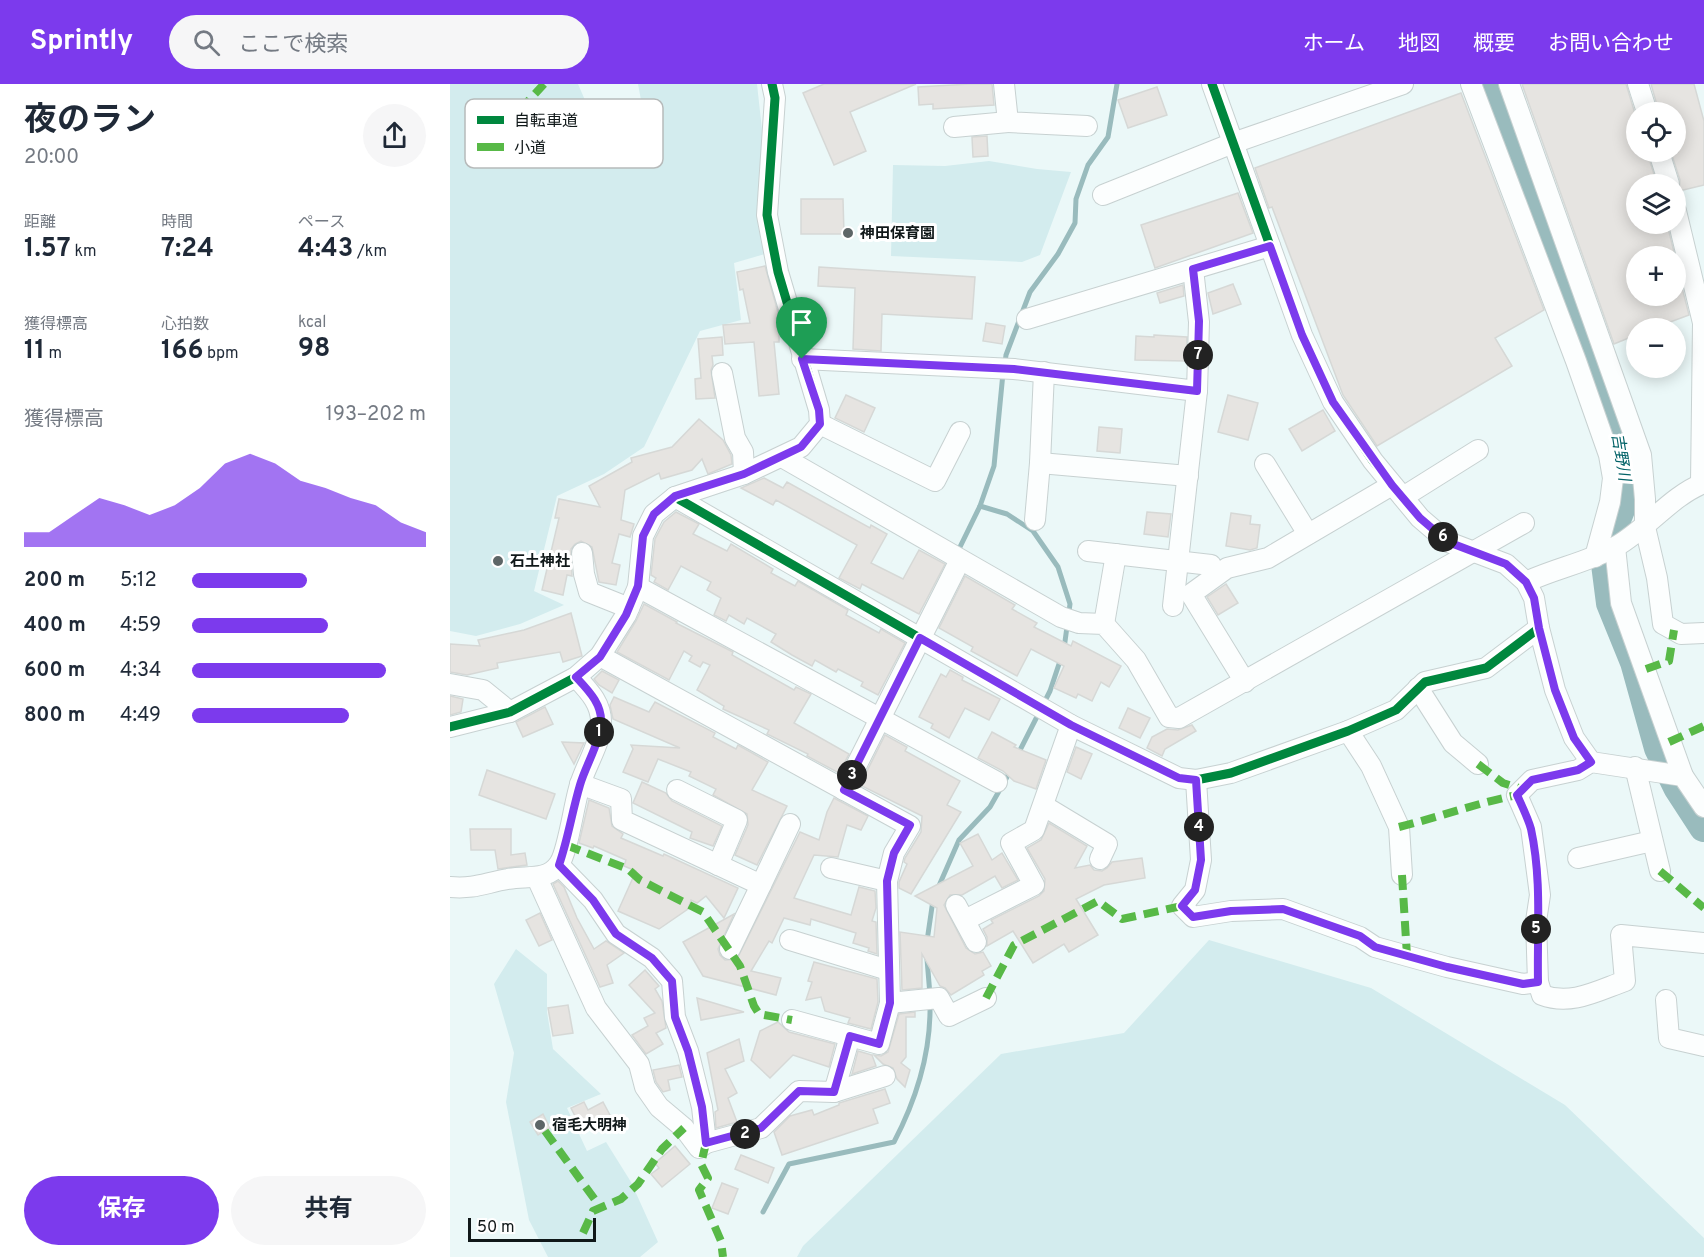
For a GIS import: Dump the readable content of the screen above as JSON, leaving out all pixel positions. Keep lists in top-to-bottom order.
{
  "water": ["吉野川"],
  "places": ["神田保育園", "石土神社", "宿毛大明神"],
  "legend": ["自転車道", "小道"],
  "scale_bar": "50 m",
  "page": {
    "header": "Sprintly",
    "search": "ここで検索",
    "nav": [
      "ホーム",
      "地図",
      "概要",
      "お問い合わせ"
    ],
    "heading": ["夜のラン", "20:00"],
    "map_buttons": ["+", "−"],
    "stats": [
      ["距離", "1.57 km"],
      ["時間", "7:24"],
      ["ペース", "4:43 /km"],
      ["獲得標高", "11 m"],
      ["心拍数", "166 bpm"],
      ["kcal", "98"]
    ],
    "pins": [
      "7",
      "6",
      "1",
      "3",
      "4",
      "5",
      "2"
    ],
    "chart": ["獲得標高", "193–202 m"],
    "list": [
      {
        "name": "200 m",
        "note": "5:12"
      },
      {
        "name": "400 m",
        "note": "4:59"
      },
      {
        "name": "600 m",
        "note": "4:34"
      },
      {
        "name": "800 m",
        "note": "4:49"
      }
    ],
    "buttons": ["保存", "共有"],
    "scale": "50 m"
  }
}
